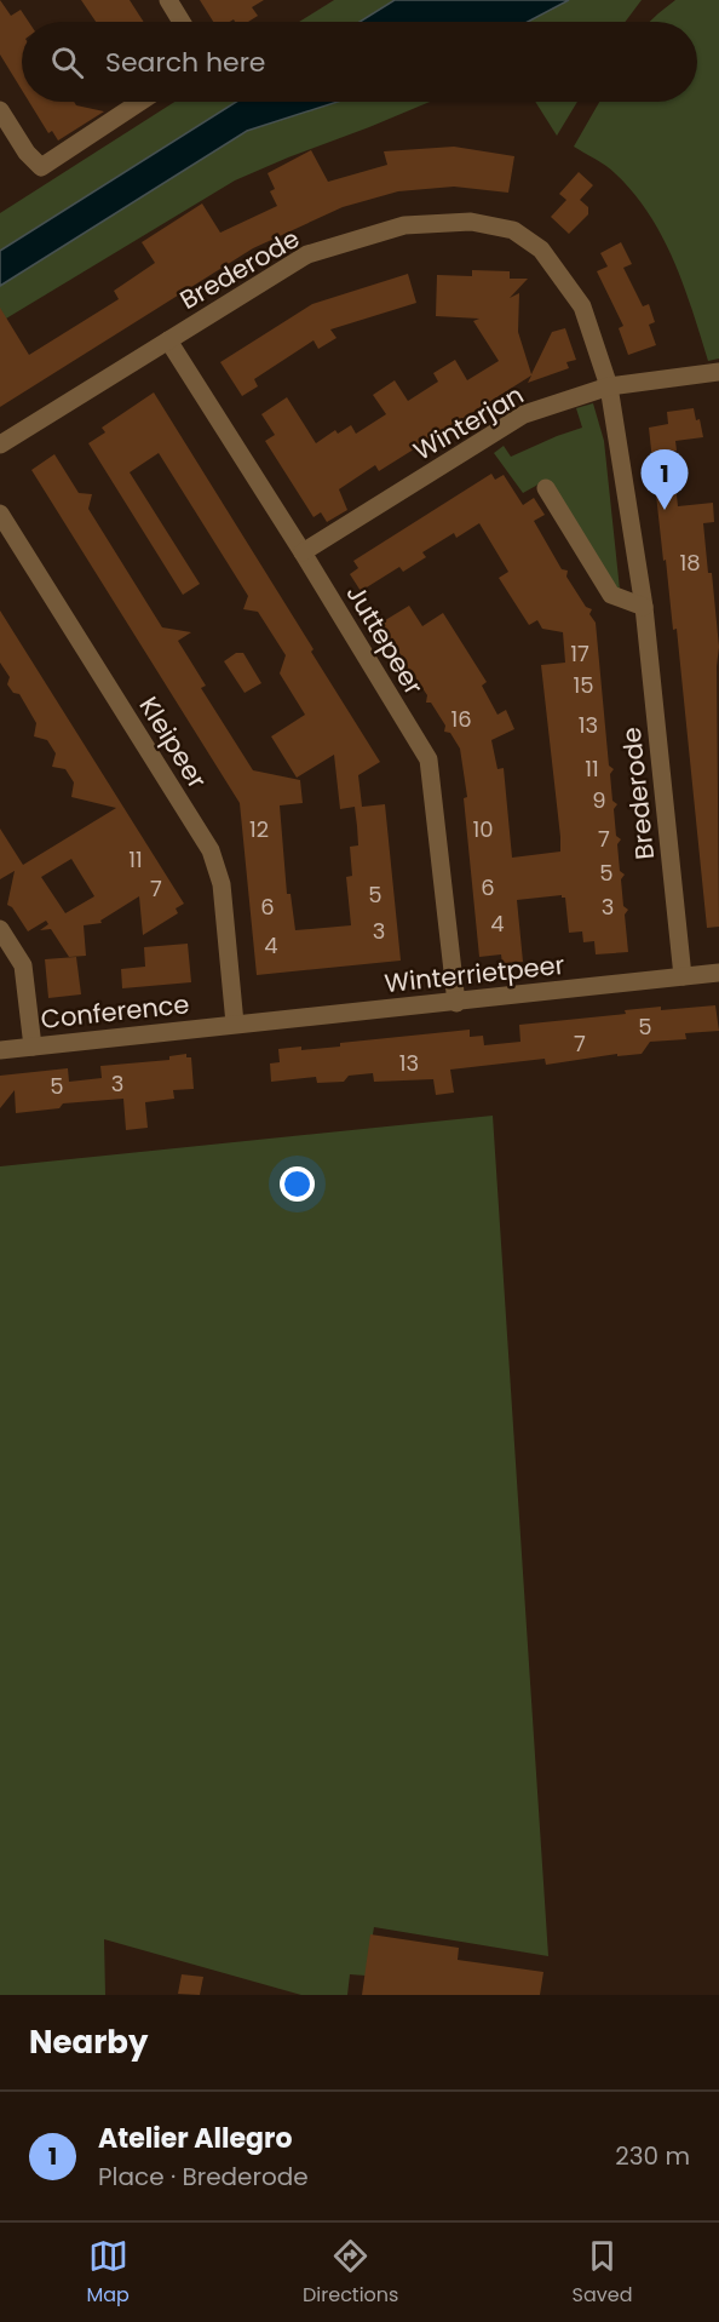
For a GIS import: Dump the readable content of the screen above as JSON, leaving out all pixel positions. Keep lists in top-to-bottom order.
{
  "streets": {
    "street": [
      "Brederode",
      "Winterjan",
      "Juttepeer",
      "Kleipeer",
      "Winterrietpeer",
      "Conference"
    ]
  },
  "crossings": [
    ["Brederode", "Winterjan"],
    ["Brederode", "Juttepeer"],
    ["Brederode", "Winterrietpeer"],
    ["Winterjan", "Juttepeer"],
    ["Juttepeer", "Winterrietpeer"],
    ["Kleipeer", "Winterrietpeer"],
    ["Kleipeer", "Conference"],
    ["Winterrietpeer", "Conference"]
  ],
  "house_numbers": [
    "18",
    "17",
    "15",
    "16",
    "13",
    "11",
    "9",
    "12",
    "10",
    "7",
    "11",
    "5",
    "6",
    "7",
    "5",
    "6",
    "3",
    "4",
    "3",
    "4",
    "5",
    "7",
    "13",
    "3",
    "5"
  ],
  "page": {
    "search": "Search here",
    "pins": "1",
    "heading": "Nearby",
    "list": [
      {
        "mark": "1",
        "name": "Atelier Allegro",
        "note": "Place · Brederode",
        "value": "230 m"
      }
    ],
    "nav": ["Map", "Directions", "Saved"]
  }
}
